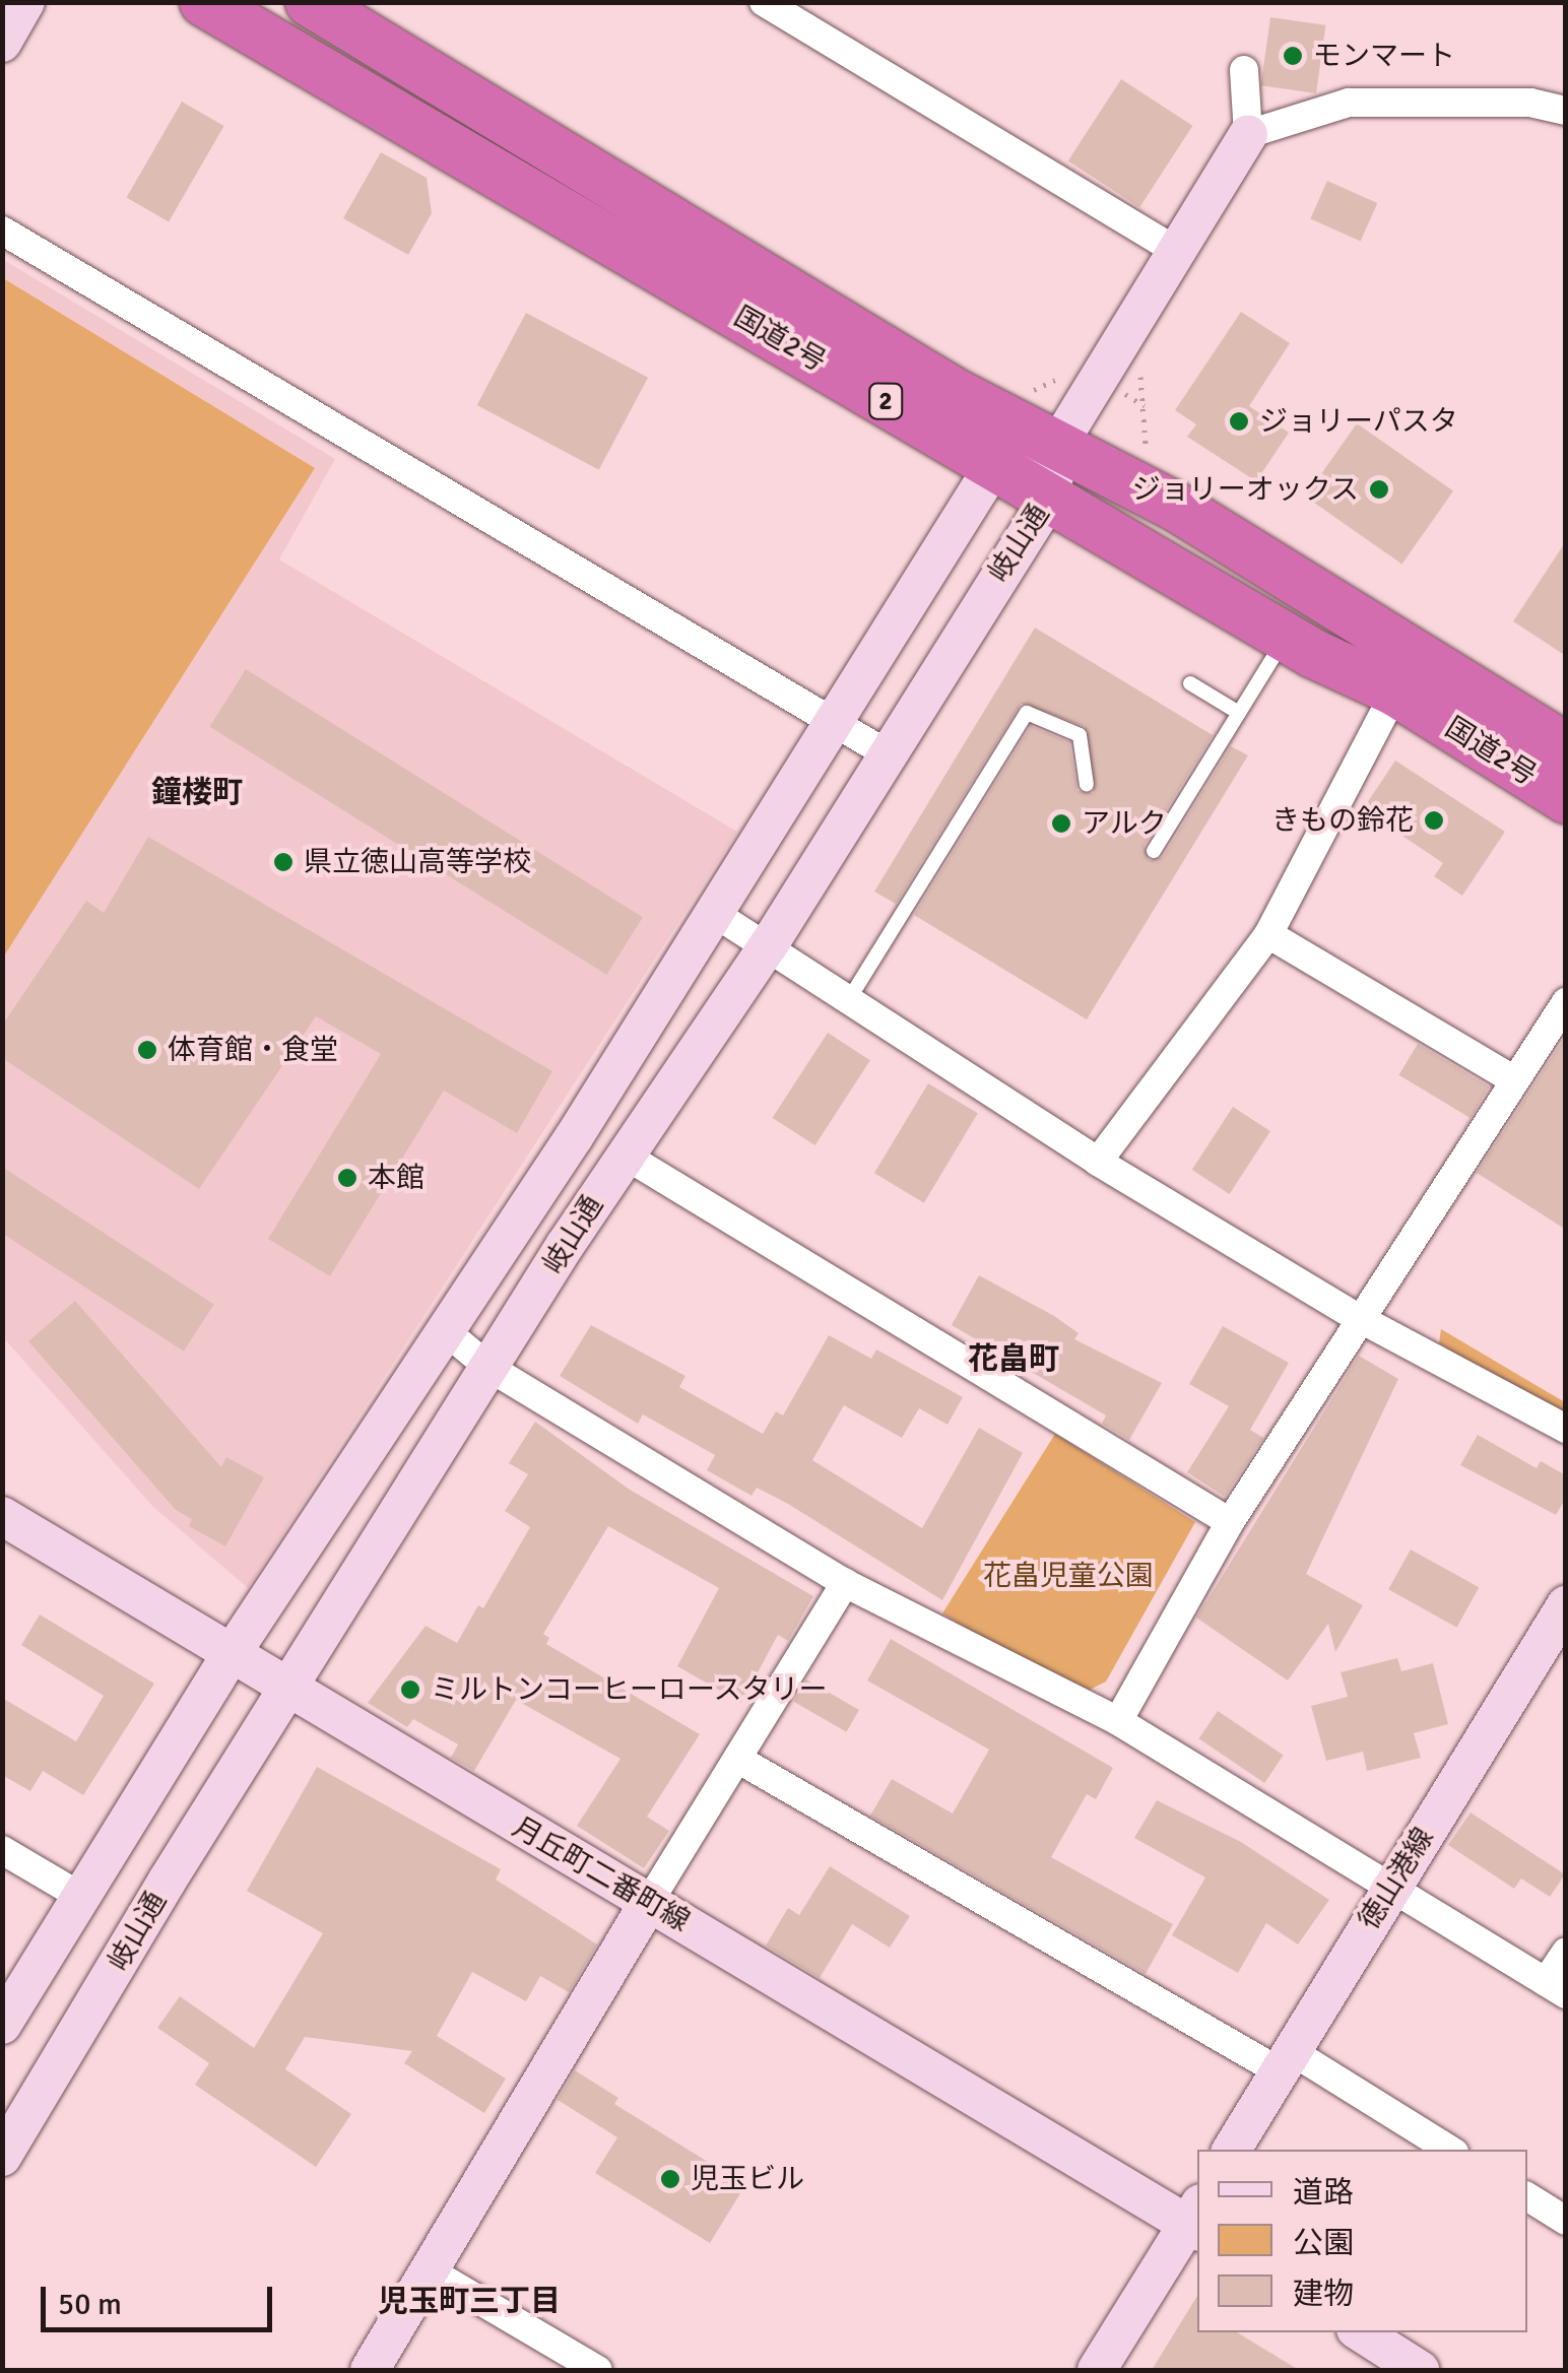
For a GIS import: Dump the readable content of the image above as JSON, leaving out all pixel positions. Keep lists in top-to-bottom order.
{
  "streets": {
    "highway": ["国道2号", "2"],
    "street": ["岐山通", "月丘町二番町線", "徳山港線"]
  },
  "crossings": [
    ["国道2号", "岐山通"],
    ["岐山通", "月丘町二番町線"]
  ],
  "districts": ["鐘楼町", "花畠町", "児玉町三丁目"],
  "parks": ["花畠児童公園"],
  "places": [
    "モンマート",
    "ジョリーパスタ",
    "ジョリーオックス",
    "きもの鈴花",
    "アルク",
    "県立徳山高等学校",
    "体育館・食堂",
    "本館",
    "ミルトンコーヒーロースタリー",
    "児玉ビル"
  ],
  "legend": ["道路", "公園", "建物"],
  "scale_bar": "50 m"
}
